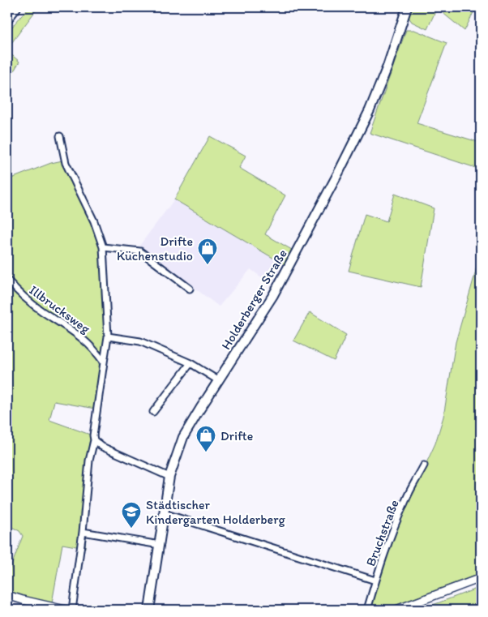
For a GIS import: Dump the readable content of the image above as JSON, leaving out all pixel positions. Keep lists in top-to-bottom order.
{
  "streets": {
    "main road": ["Holderberger Straße"],
    "street": ["Illbrucksweg", "Bruchstraße"]
  },
  "places": {
    "shop": ["Drifte Küchenstudio", "Drifte"],
    "school or university": ["Städtischer Kindergarten Holderberg"]
  }
}
